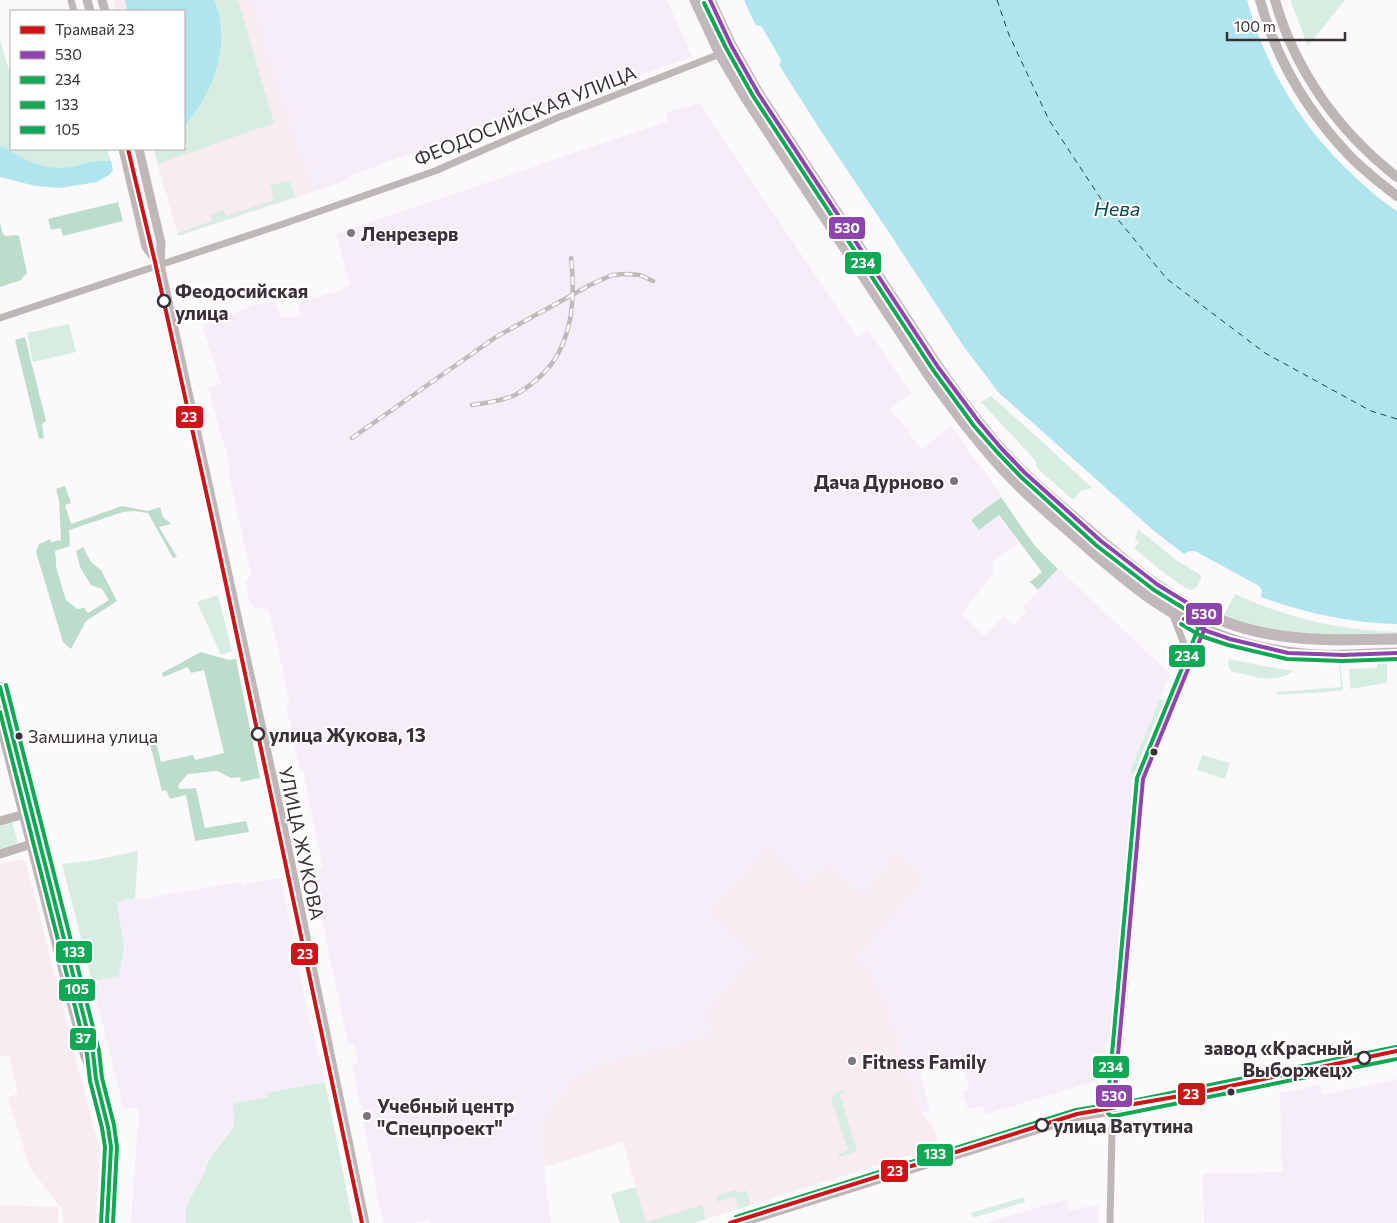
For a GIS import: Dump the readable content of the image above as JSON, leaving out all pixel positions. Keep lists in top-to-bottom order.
{
  "streets": {
    "street": ["ФЕОДОСИЙСКАЯ УЛИЦА", "УЛИЦА ЖУКОВА"]
  },
  "crossings": [
    ["ФЕОДОСИЙСКАЯ УЛИЦА", "УЛИЦА ЖУКОВА"]
  ],
  "water": ["Нева"],
  "places": [
    "Ленрезерв",
    "Феодосийская улица",
    "Дача Дурново",
    "улица Жукова, 13",
    "Замшина улица",
    "завод «Красный Выборжец»",
    "Fitness Family",
    "Учебный центр \"Спецпроект\"",
    "улица Ватутина"
  ],
  "lines": [
    "transit line 530",
    "transit line 234",
    "tram line 23",
    "transit line 133",
    "transit line 105",
    "transit line 37"
  ],
  "legend": [
    "Трамвай 23",
    "530",
    "234",
    "133",
    "105"
  ],
  "scale_bar": "100 m"
}
